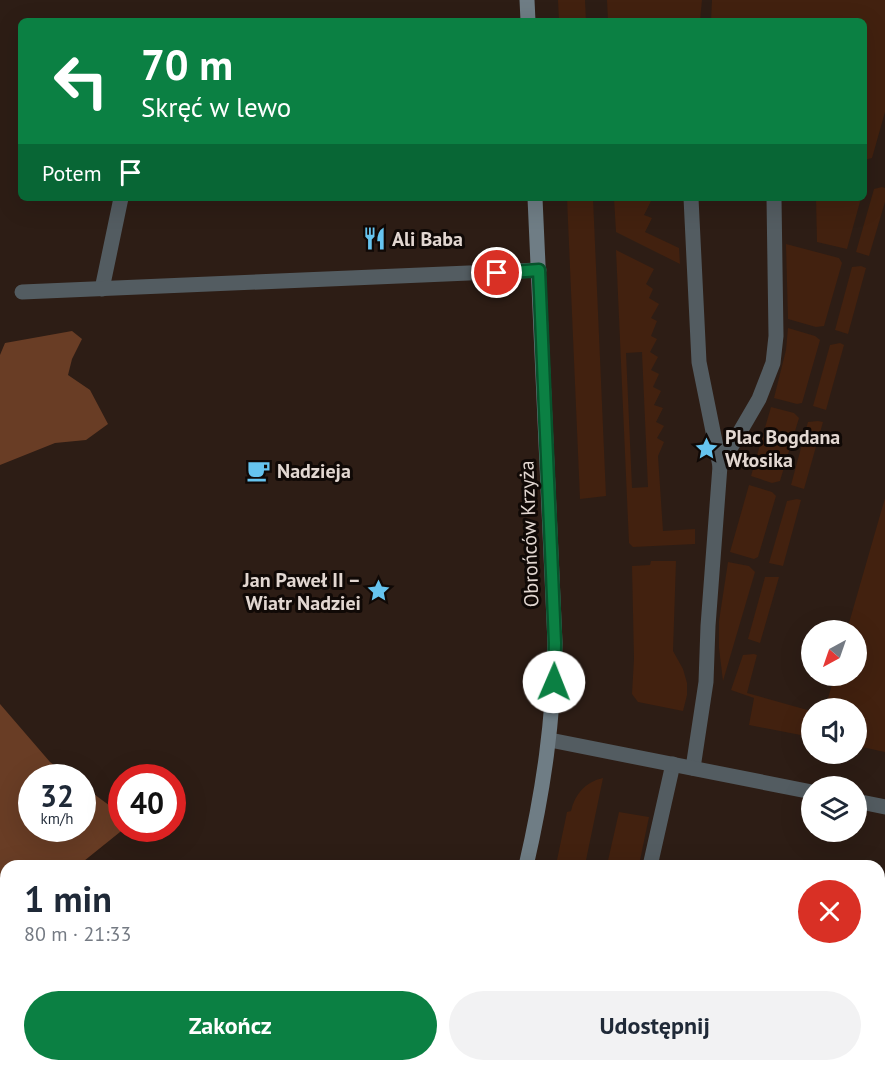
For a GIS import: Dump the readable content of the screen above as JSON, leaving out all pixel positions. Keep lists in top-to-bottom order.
{
  "streets": {
    "street": ["Obrońców Krzyża"]
  },
  "places": {
    "restaurant": ["Ali Baba"],
    "place": ["Plac Bogdana Włosika", "Jan Paweł II – Wiatr Nadziei"],
    "cafe": ["Nadzieja"]
  },
  "north": "bottom left",
  "page": {
    "turn": ["70 m", "Skręć w lewo"],
    "then": "Potem",
    "speed": "32 km/h",
    "limit": "40",
    "heading": ["1 min", "80 m · 21:33"],
    "buttons": ["Zakończ", "Udostępnij"]
  }
}
